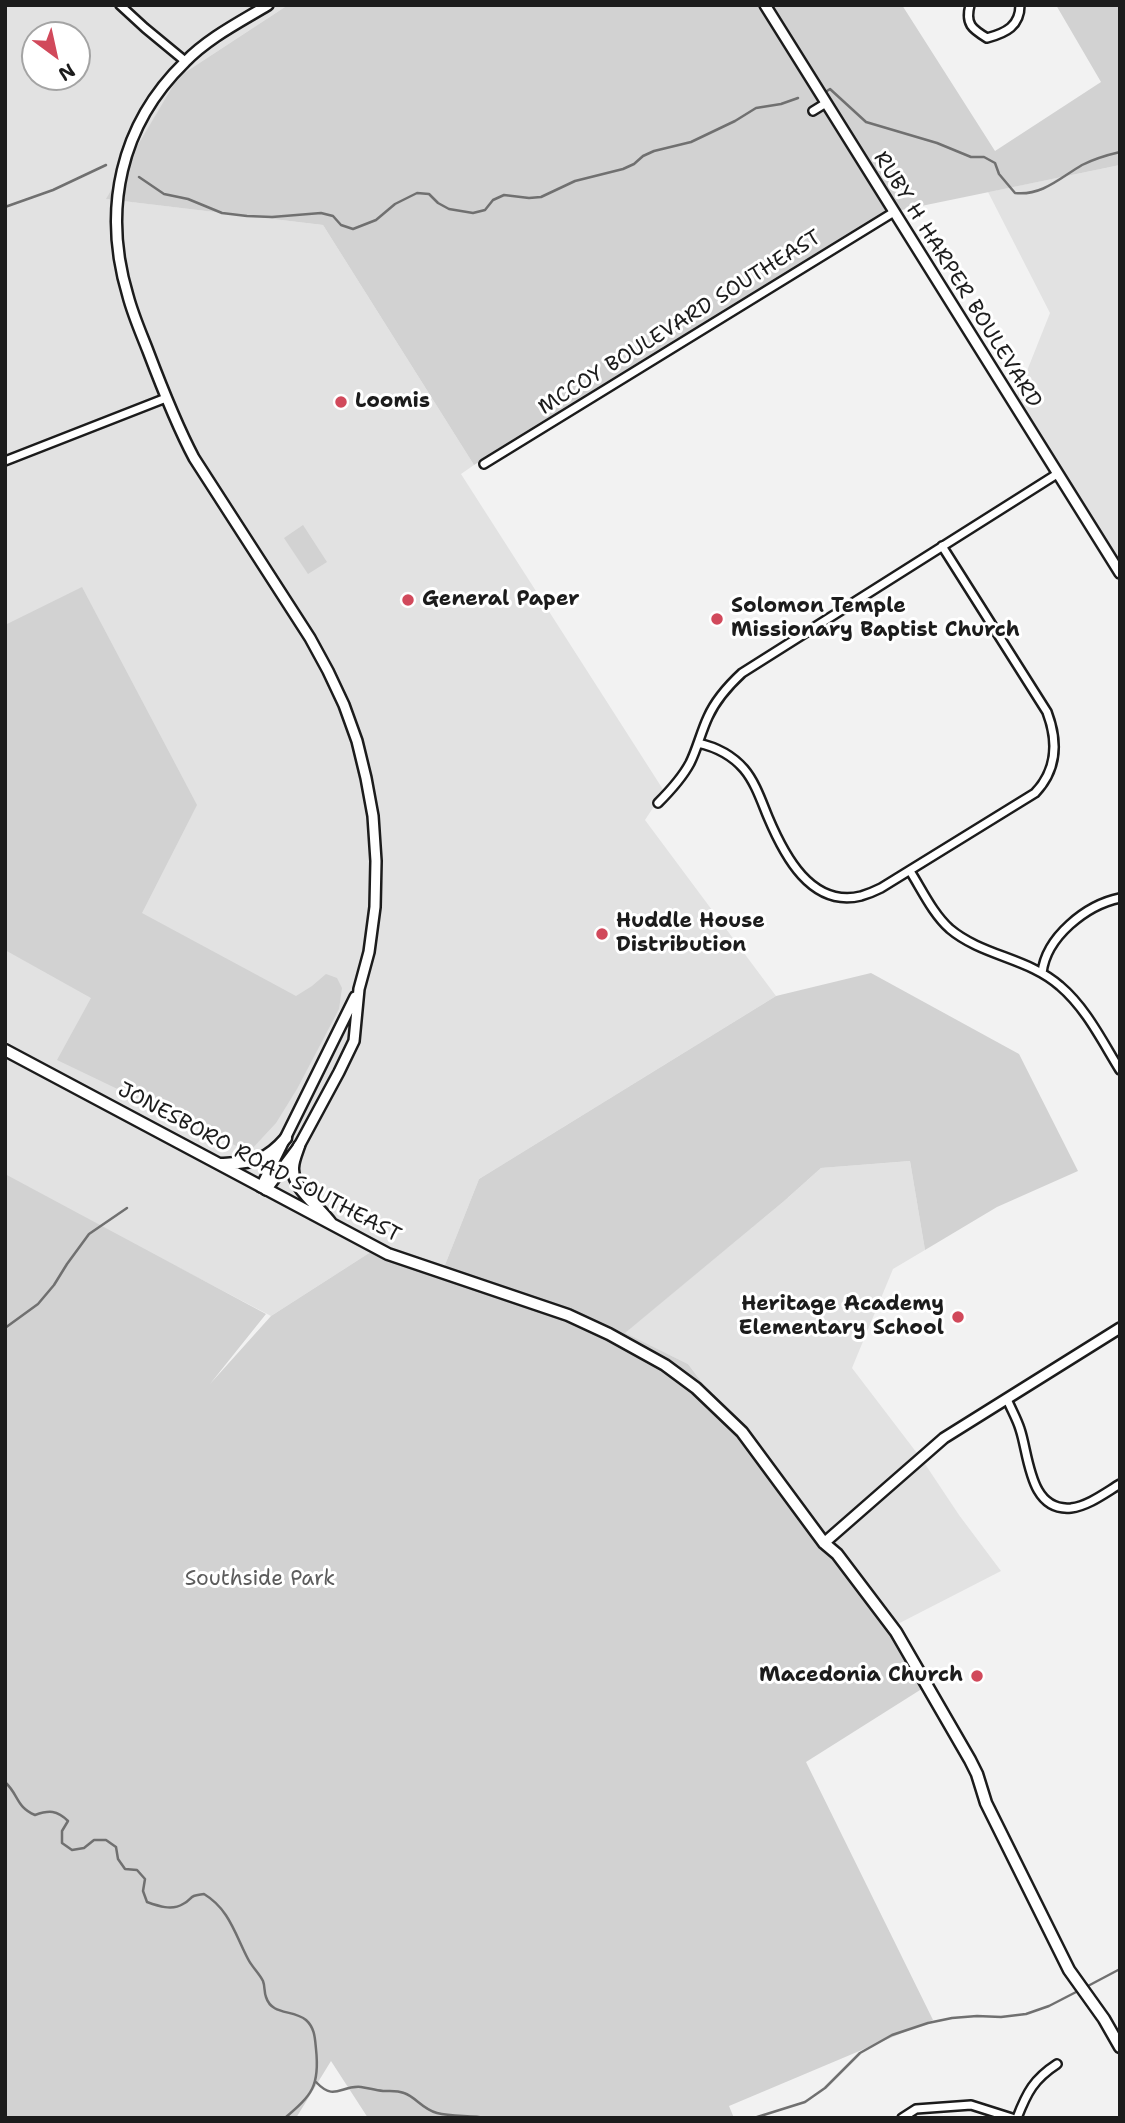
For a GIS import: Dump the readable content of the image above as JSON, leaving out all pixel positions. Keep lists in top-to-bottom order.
{
  "streets": {
    "main road": ["JONESBORO ROAD SOUTHEAST"],
    "street": ["RUBY H HARPER BOULEVARD", "MCCOY BOULEVARD SOUTHEAST"]
  },
  "crossings": [
    ["RUBY H HARPER BOULEVARD", "MCCOY BOULEVARD SOUTHEAST"]
  ],
  "parks": ["Southside Park"],
  "places": [
    "Loomis",
    "General Paper",
    "Solomon Temple Missionary Baptist Church",
    "Huddle House Distribution",
    "Heritage Academy Elementary School",
    "Macedonia Church"
  ],
  "north": "bottom right"
}
